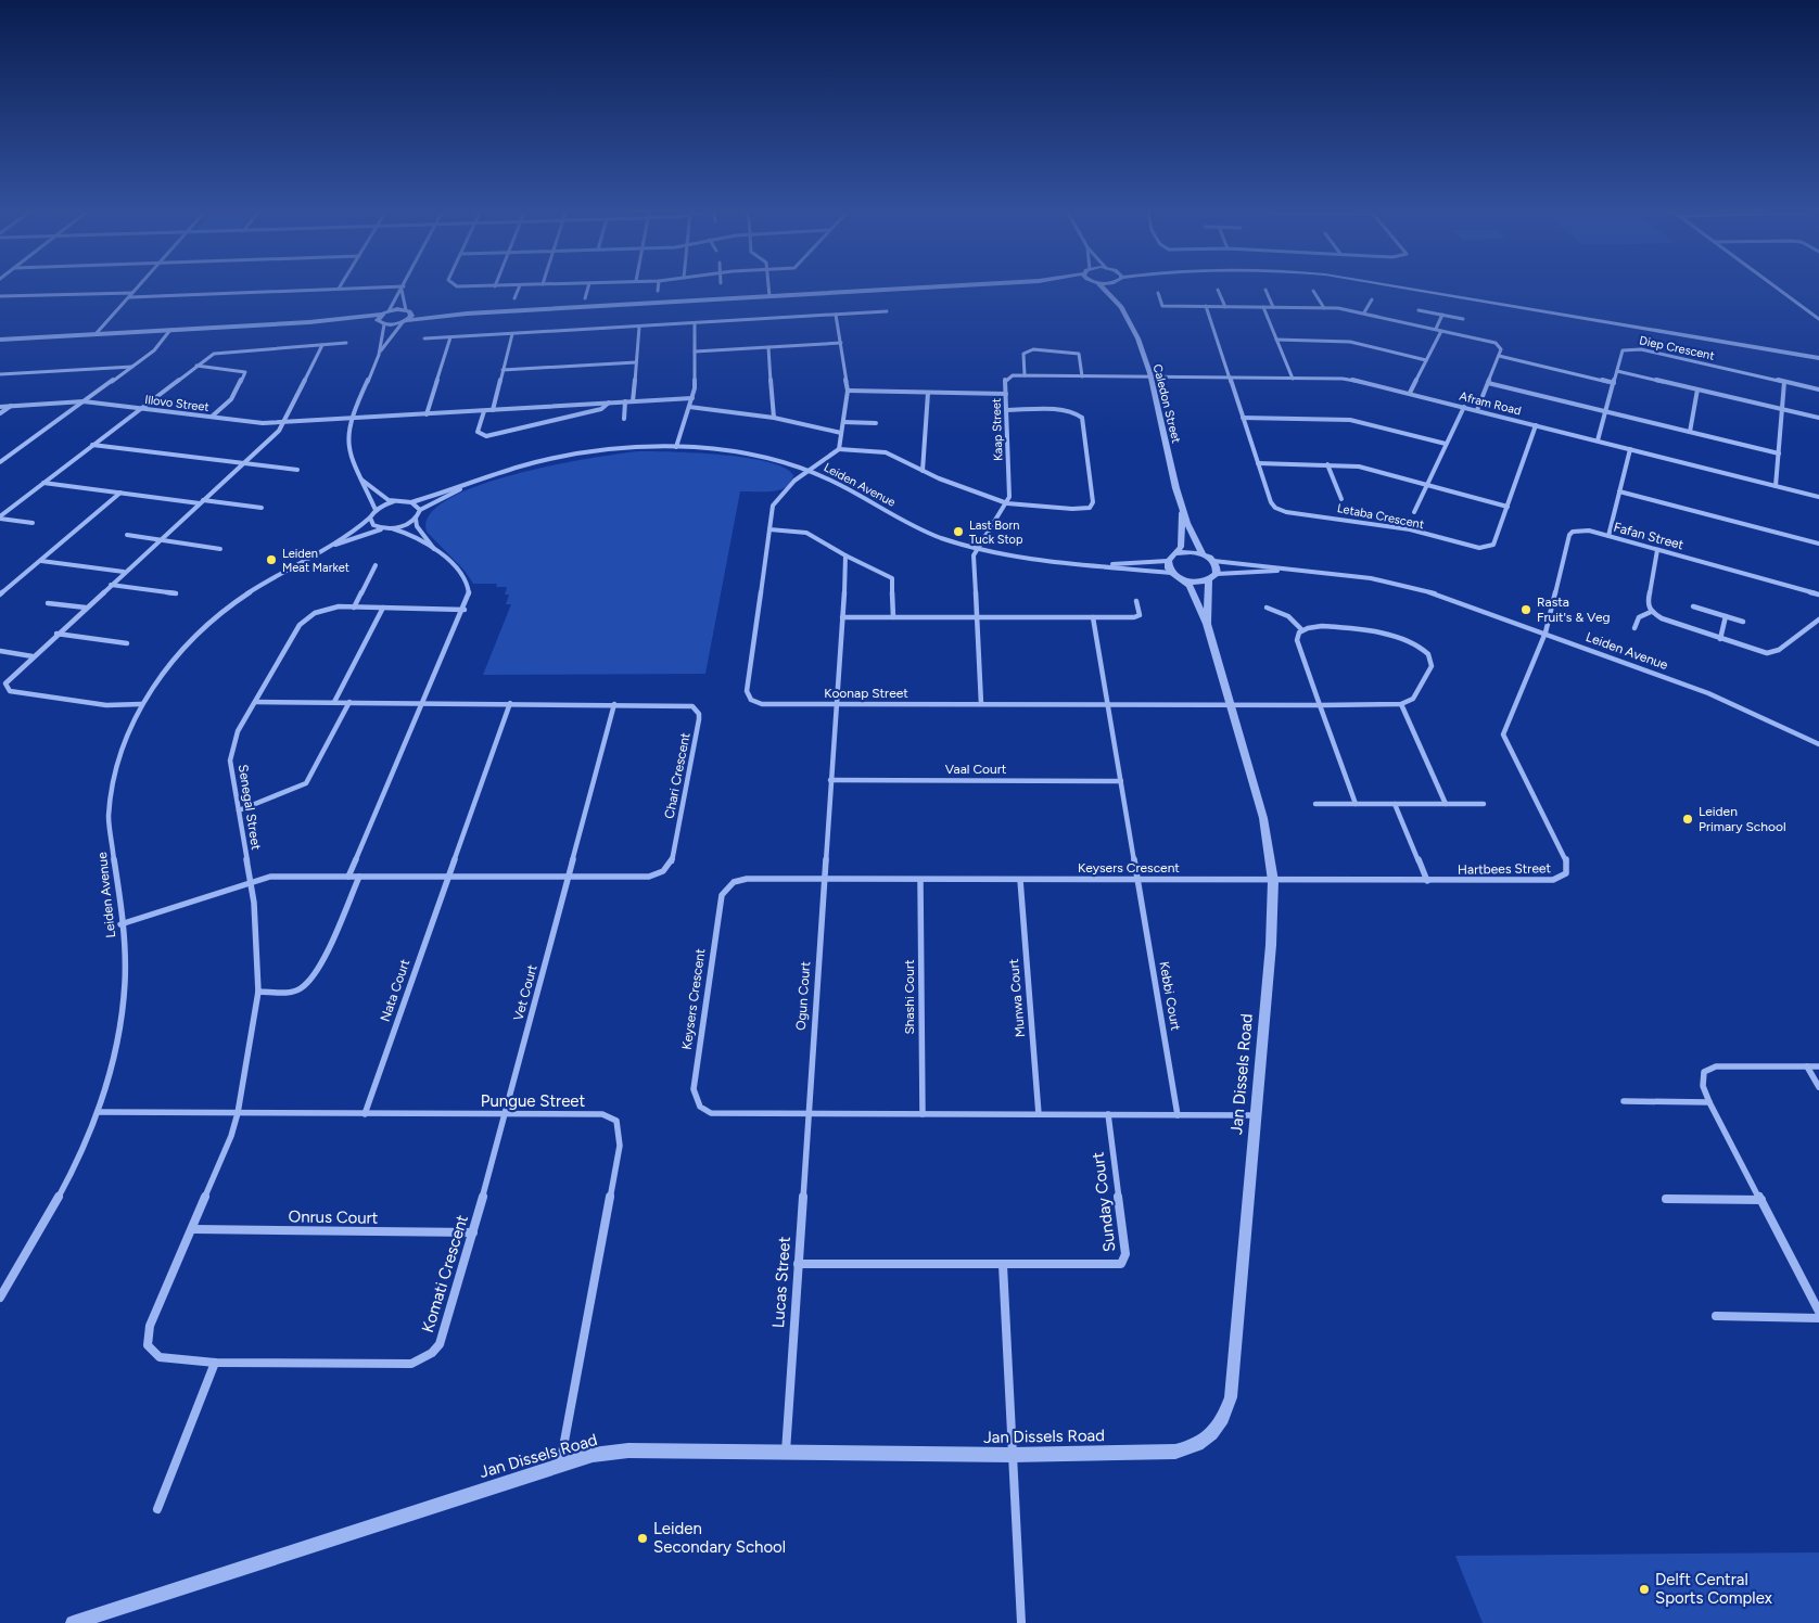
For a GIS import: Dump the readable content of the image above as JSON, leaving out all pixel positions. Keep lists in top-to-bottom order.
{
  "streets": {
    "street": [
      "Diep Crescent",
      "Illovo Street",
      "Caledon Street",
      "Afram Road",
      "Kaap Street",
      "Leiden Avenue",
      "Letaba Crescent",
      "Fafan Street",
      "Koonap Street",
      "Vaal Court",
      "Chari Crescent",
      "Senegal Street",
      "Keysers Crescent",
      "Hartbees Street",
      "Nata Court",
      "Vet Court",
      "Ogun Court",
      "Kebbi Court",
      "Shashi Court",
      "Munwa Court",
      "Jan Dissels Road",
      "Pungue Street",
      "Sunday Court",
      "Onrus Court",
      "Komati Crescent",
      "Lucas Street"
    ]
  },
  "crossings": [
    ["Diep Crescent", "Afram Road"],
    ["Caledon Street", "Afram Road"],
    ["Caledon Street", "Kaap Street"],
    ["Afram Road", "Kaap Street"],
    ["Afram Road", "Letaba Crescent"],
    ["Leiden Avenue", "Fafan Street"],
    ["Leiden Avenue", "Koonap Street"],
    ["Leiden Avenue", "Chari Crescent"],
    ["Leiden Avenue", "Hartbees Street"],
    ["Leiden Avenue", "Pungue Street"],
    ["Fafan Street", "Hartbees Street"],
    ["Koonap Street", "Ogun Court"],
    ["Koonap Street", "Kebbi Court"],
    ["Koonap Street", "Jan Dissels Road"],
    ["Vaal Court", "Ogun Court"],
    ["Vaal Court", "Kebbi Court"],
    ["Chari Crescent", "Senegal Street"],
    ["Chari Crescent", "Nata Court"],
    ["Chari Crescent", "Vet Court"],
    ["Senegal Street", "Pungue Street"],
    ["Senegal Street", "Komati Crescent"],
    ["Keysers Crescent", "Hartbees Street"],
    ["Keysers Crescent", "Ogun Court"],
    ["Keysers Crescent", "Kebbi Court"],
    ["Keysers Crescent", "Shashi Court"],
    ["Keysers Crescent", "Munwa Court"],
    ["Keysers Crescent", "Jan Dissels Road"],
    ["Keysers Crescent", "Sunday Court"],
    ["Keysers Crescent", "Lucas Street"],
    ["Hartbees Street", "Jan Dissels Road"],
    ["Nata Court", "Pungue Street"],
    ["Vet Court", "Pungue Street"],
    ["Vet Court", "Komati Crescent"],
    ["Ogun Court", "Lucas Street"],
    ["Jan Dissels Road", "Pungue Street"],
    ["Jan Dissels Road", "Lucas Street"],
    ["Pungue Street", "Komati Crescent"],
    ["Sunday Court", "Lucas Street"],
    ["Onrus Court", "Komati Crescent"]
  ],
  "places": [
    "Last Born Tuck Stop",
    "Leiden Meat Market",
    "Rasta Fruit's & Veg",
    "Leiden Primary School",
    "Leiden Secondary School",
    "Delft Central Sports Complex"
  ]
}
